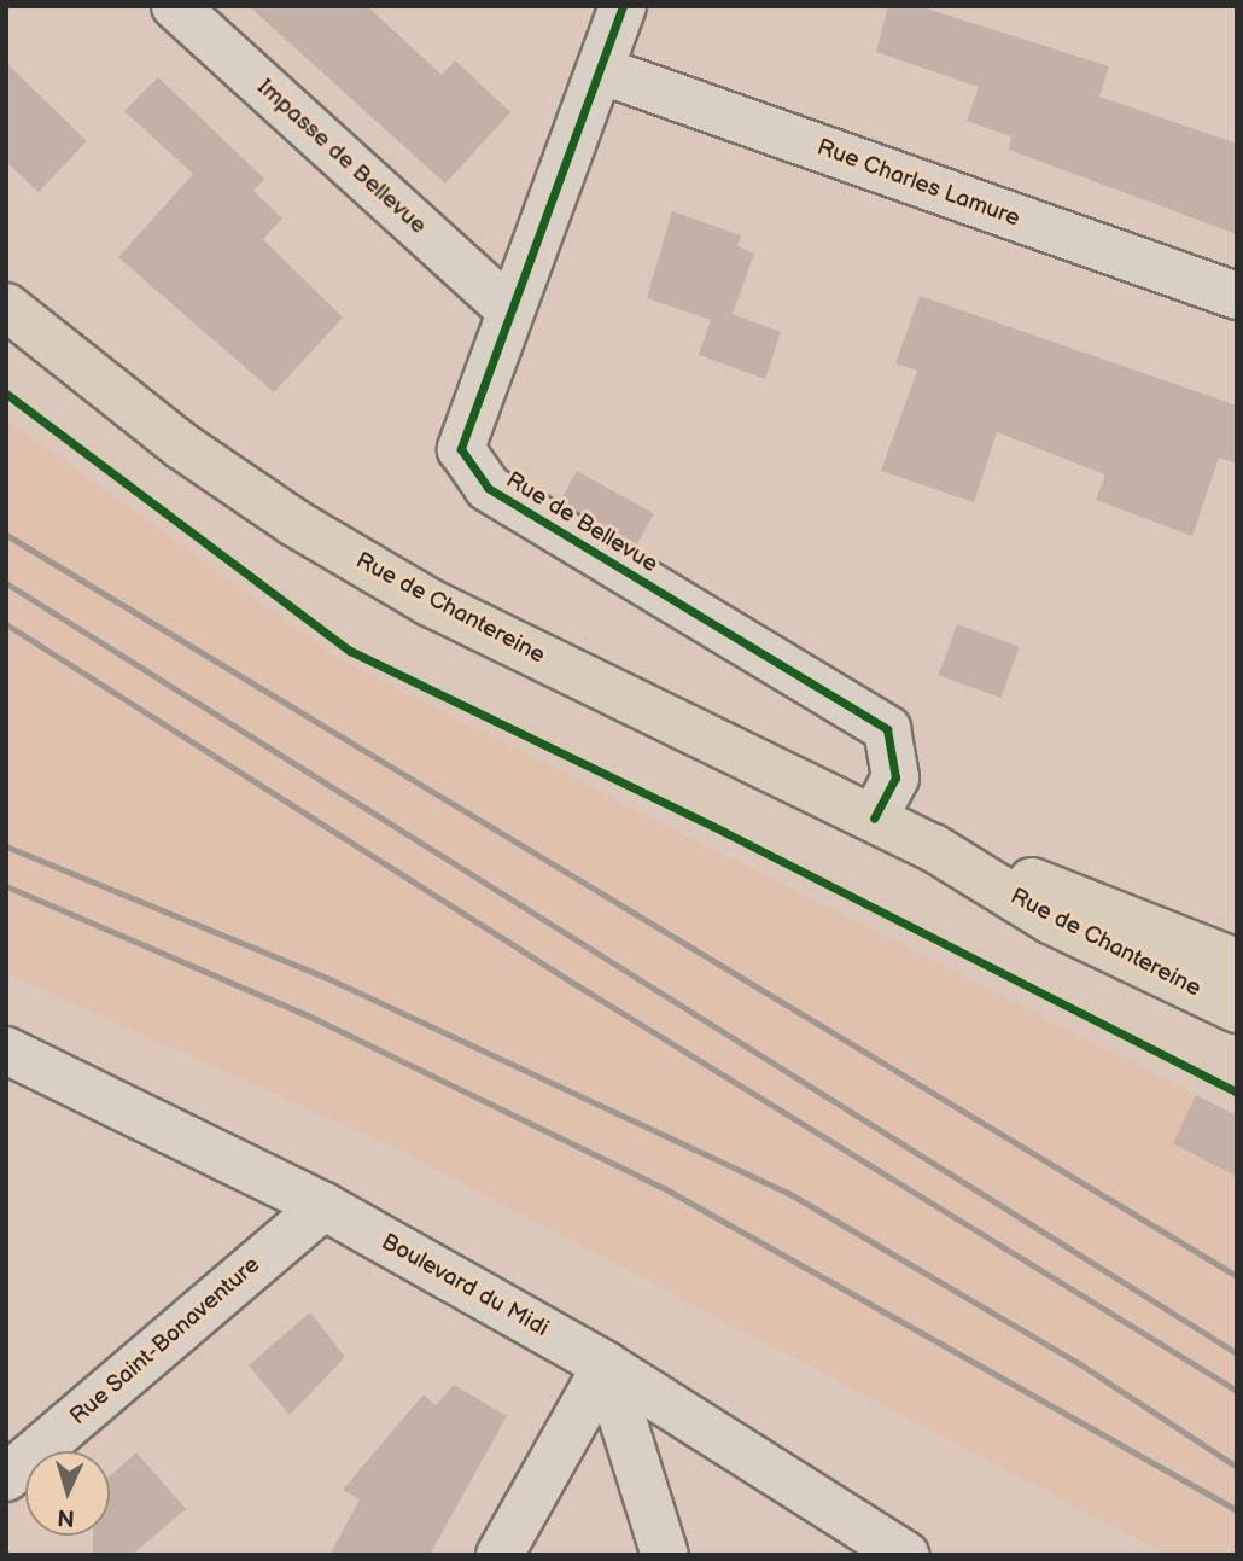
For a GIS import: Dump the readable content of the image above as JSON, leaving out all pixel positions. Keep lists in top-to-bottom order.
{
  "streets": {
    "main road": ["Rue de Chantereine"],
    "street": [
      "Impasse de Bellevue",
      "Rue Charles Lamure",
      "Rue de Bellevue",
      "Boulevard du Midi",
      "Rue Saint-Bonaventure"
    ]
  },
  "crossings": [
    ["Impasse de Bellevue", "Rue de Bellevue"],
    ["Rue Charles Lamure", "Rue de Bellevue"],
    ["Rue de Bellevue", "Rue de Chantereine"],
    ["Boulevard du Midi", "Rue Saint-Bonaventure"]
  ],
  "north": "bottom"
}
